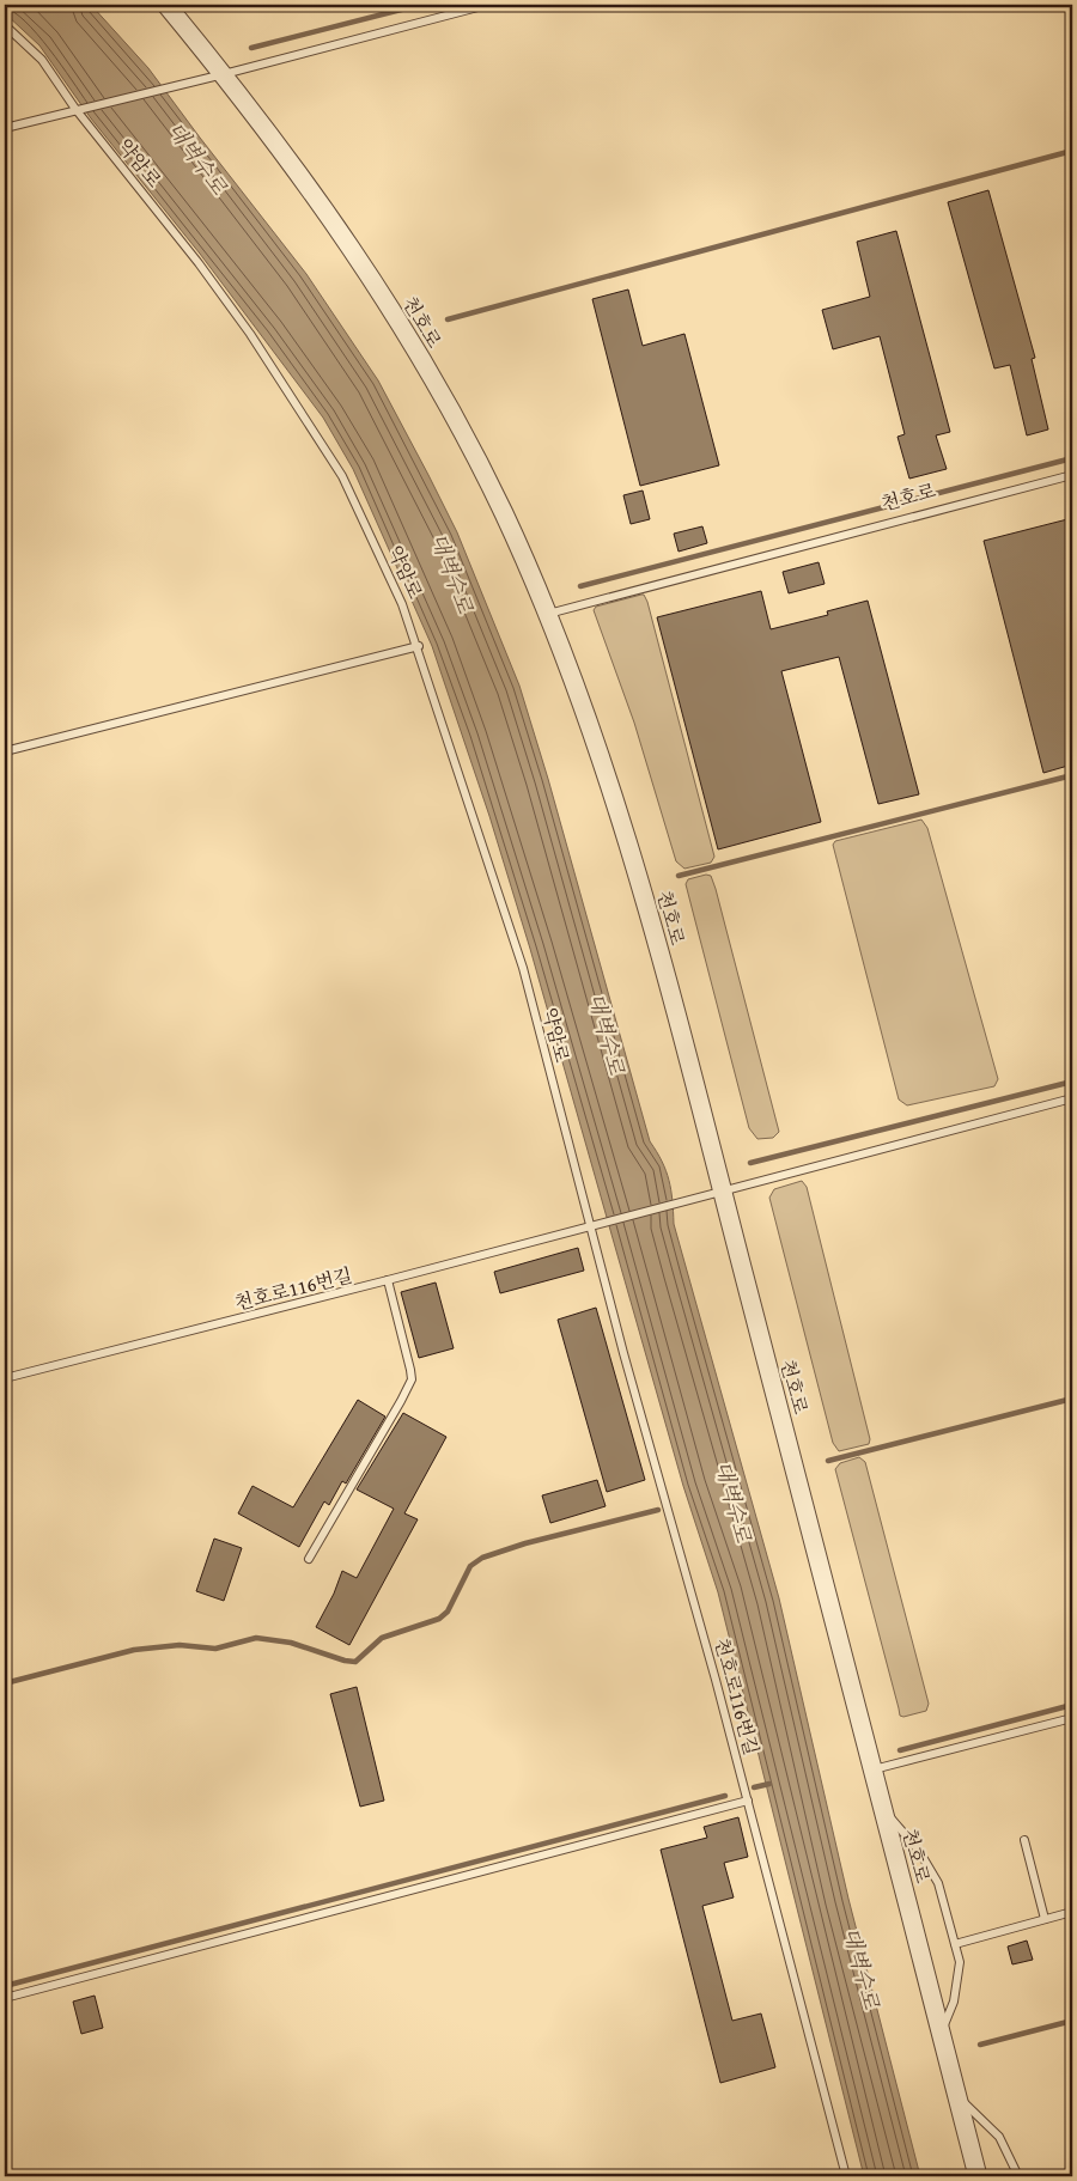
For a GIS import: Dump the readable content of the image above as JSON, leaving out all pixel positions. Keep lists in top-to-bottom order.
{
  "streets": {
    "street": ["천호로"],
    "lane": ["약암로", "천호로116번길"]
  },
  "crossings": [
    ["약암로", "천호로116번길"],
    ["천호로", "천호로116번길"]
  ],
  "water": ["대벽수로"]
}
